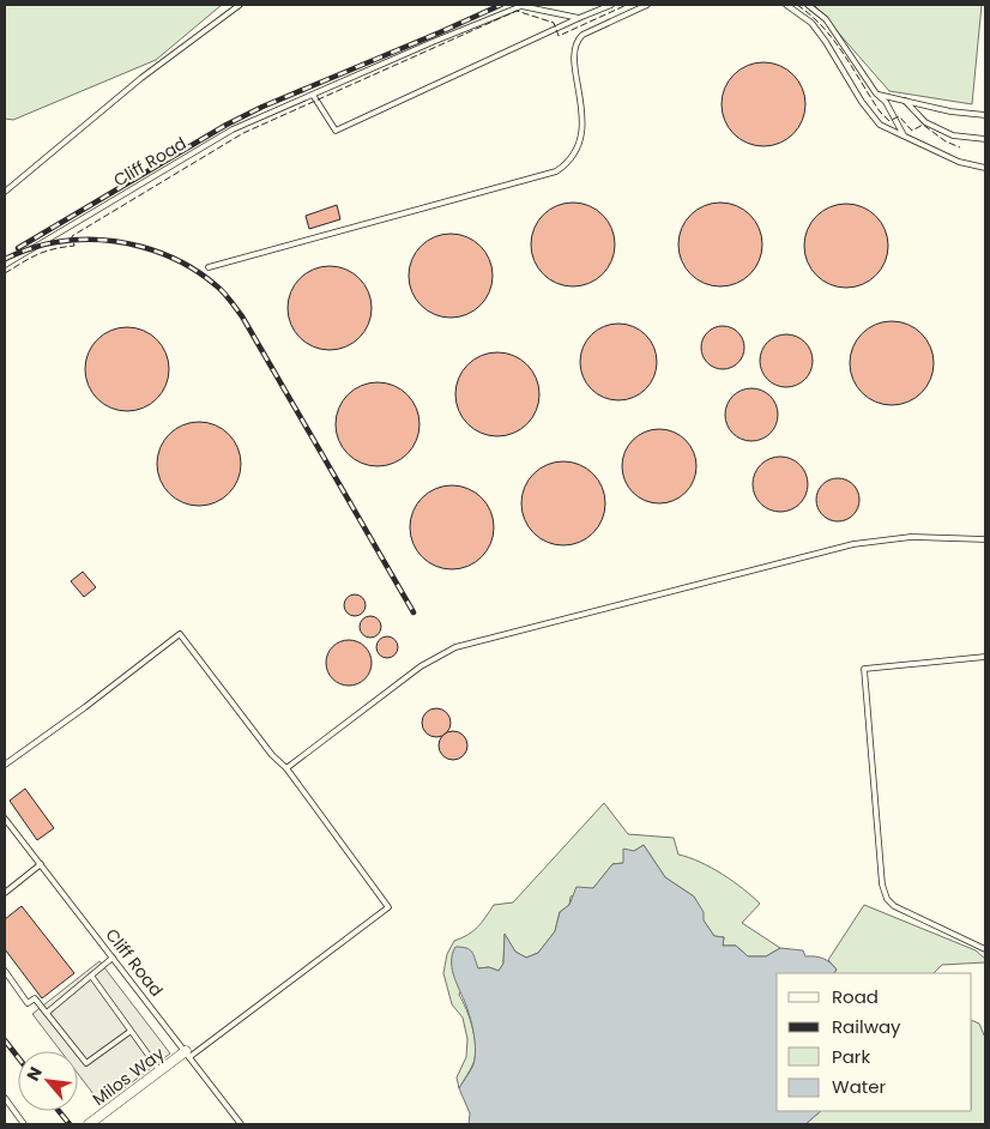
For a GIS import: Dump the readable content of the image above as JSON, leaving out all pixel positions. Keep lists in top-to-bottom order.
{
  "streets": {
    "street": ["Milos Way"],
    "lane": ["Cliff Road"]
  },
  "crossings": [
    ["Cliff Road", "Milos Way"]
  ],
  "legend": [
    "Road",
    "Railway",
    "Park",
    "Water"
  ],
  "north": "top left"
}
